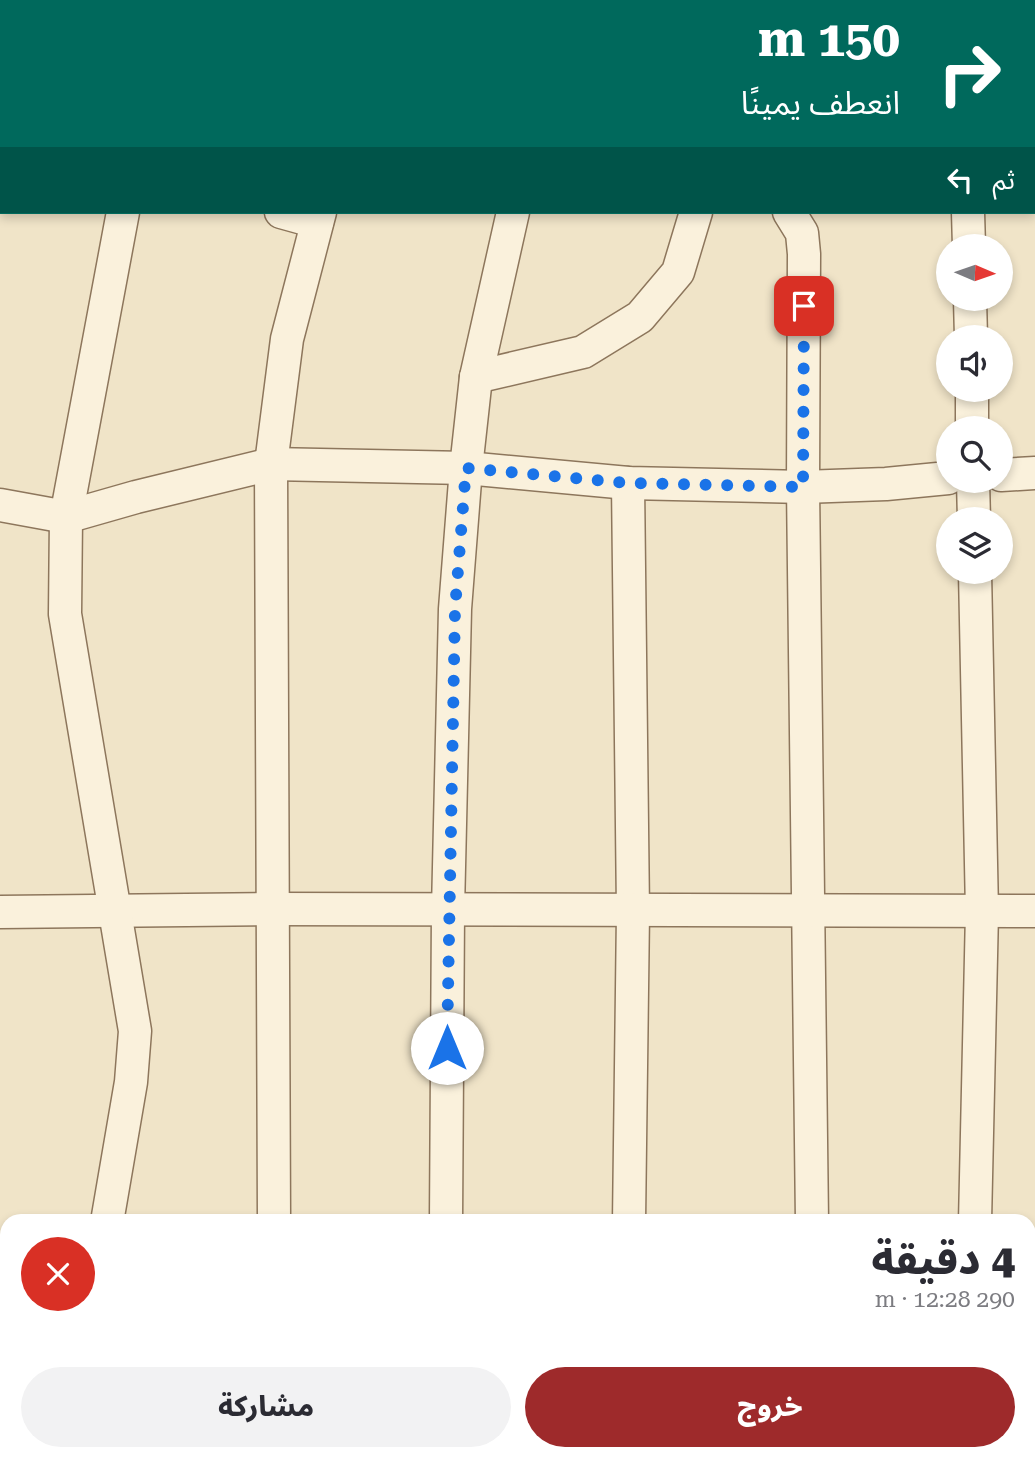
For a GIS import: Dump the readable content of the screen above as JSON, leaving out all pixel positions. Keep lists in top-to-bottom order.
{
  "north": "right",
  "page": {
    "turn": ["150 m", "انعطف يمينًا"],
    "then": "ثم",
    "heading": ["4 دقيقة", "290 m · 12:28"],
    "buttons": ["خروج", "مشاركة"]
  }
}
